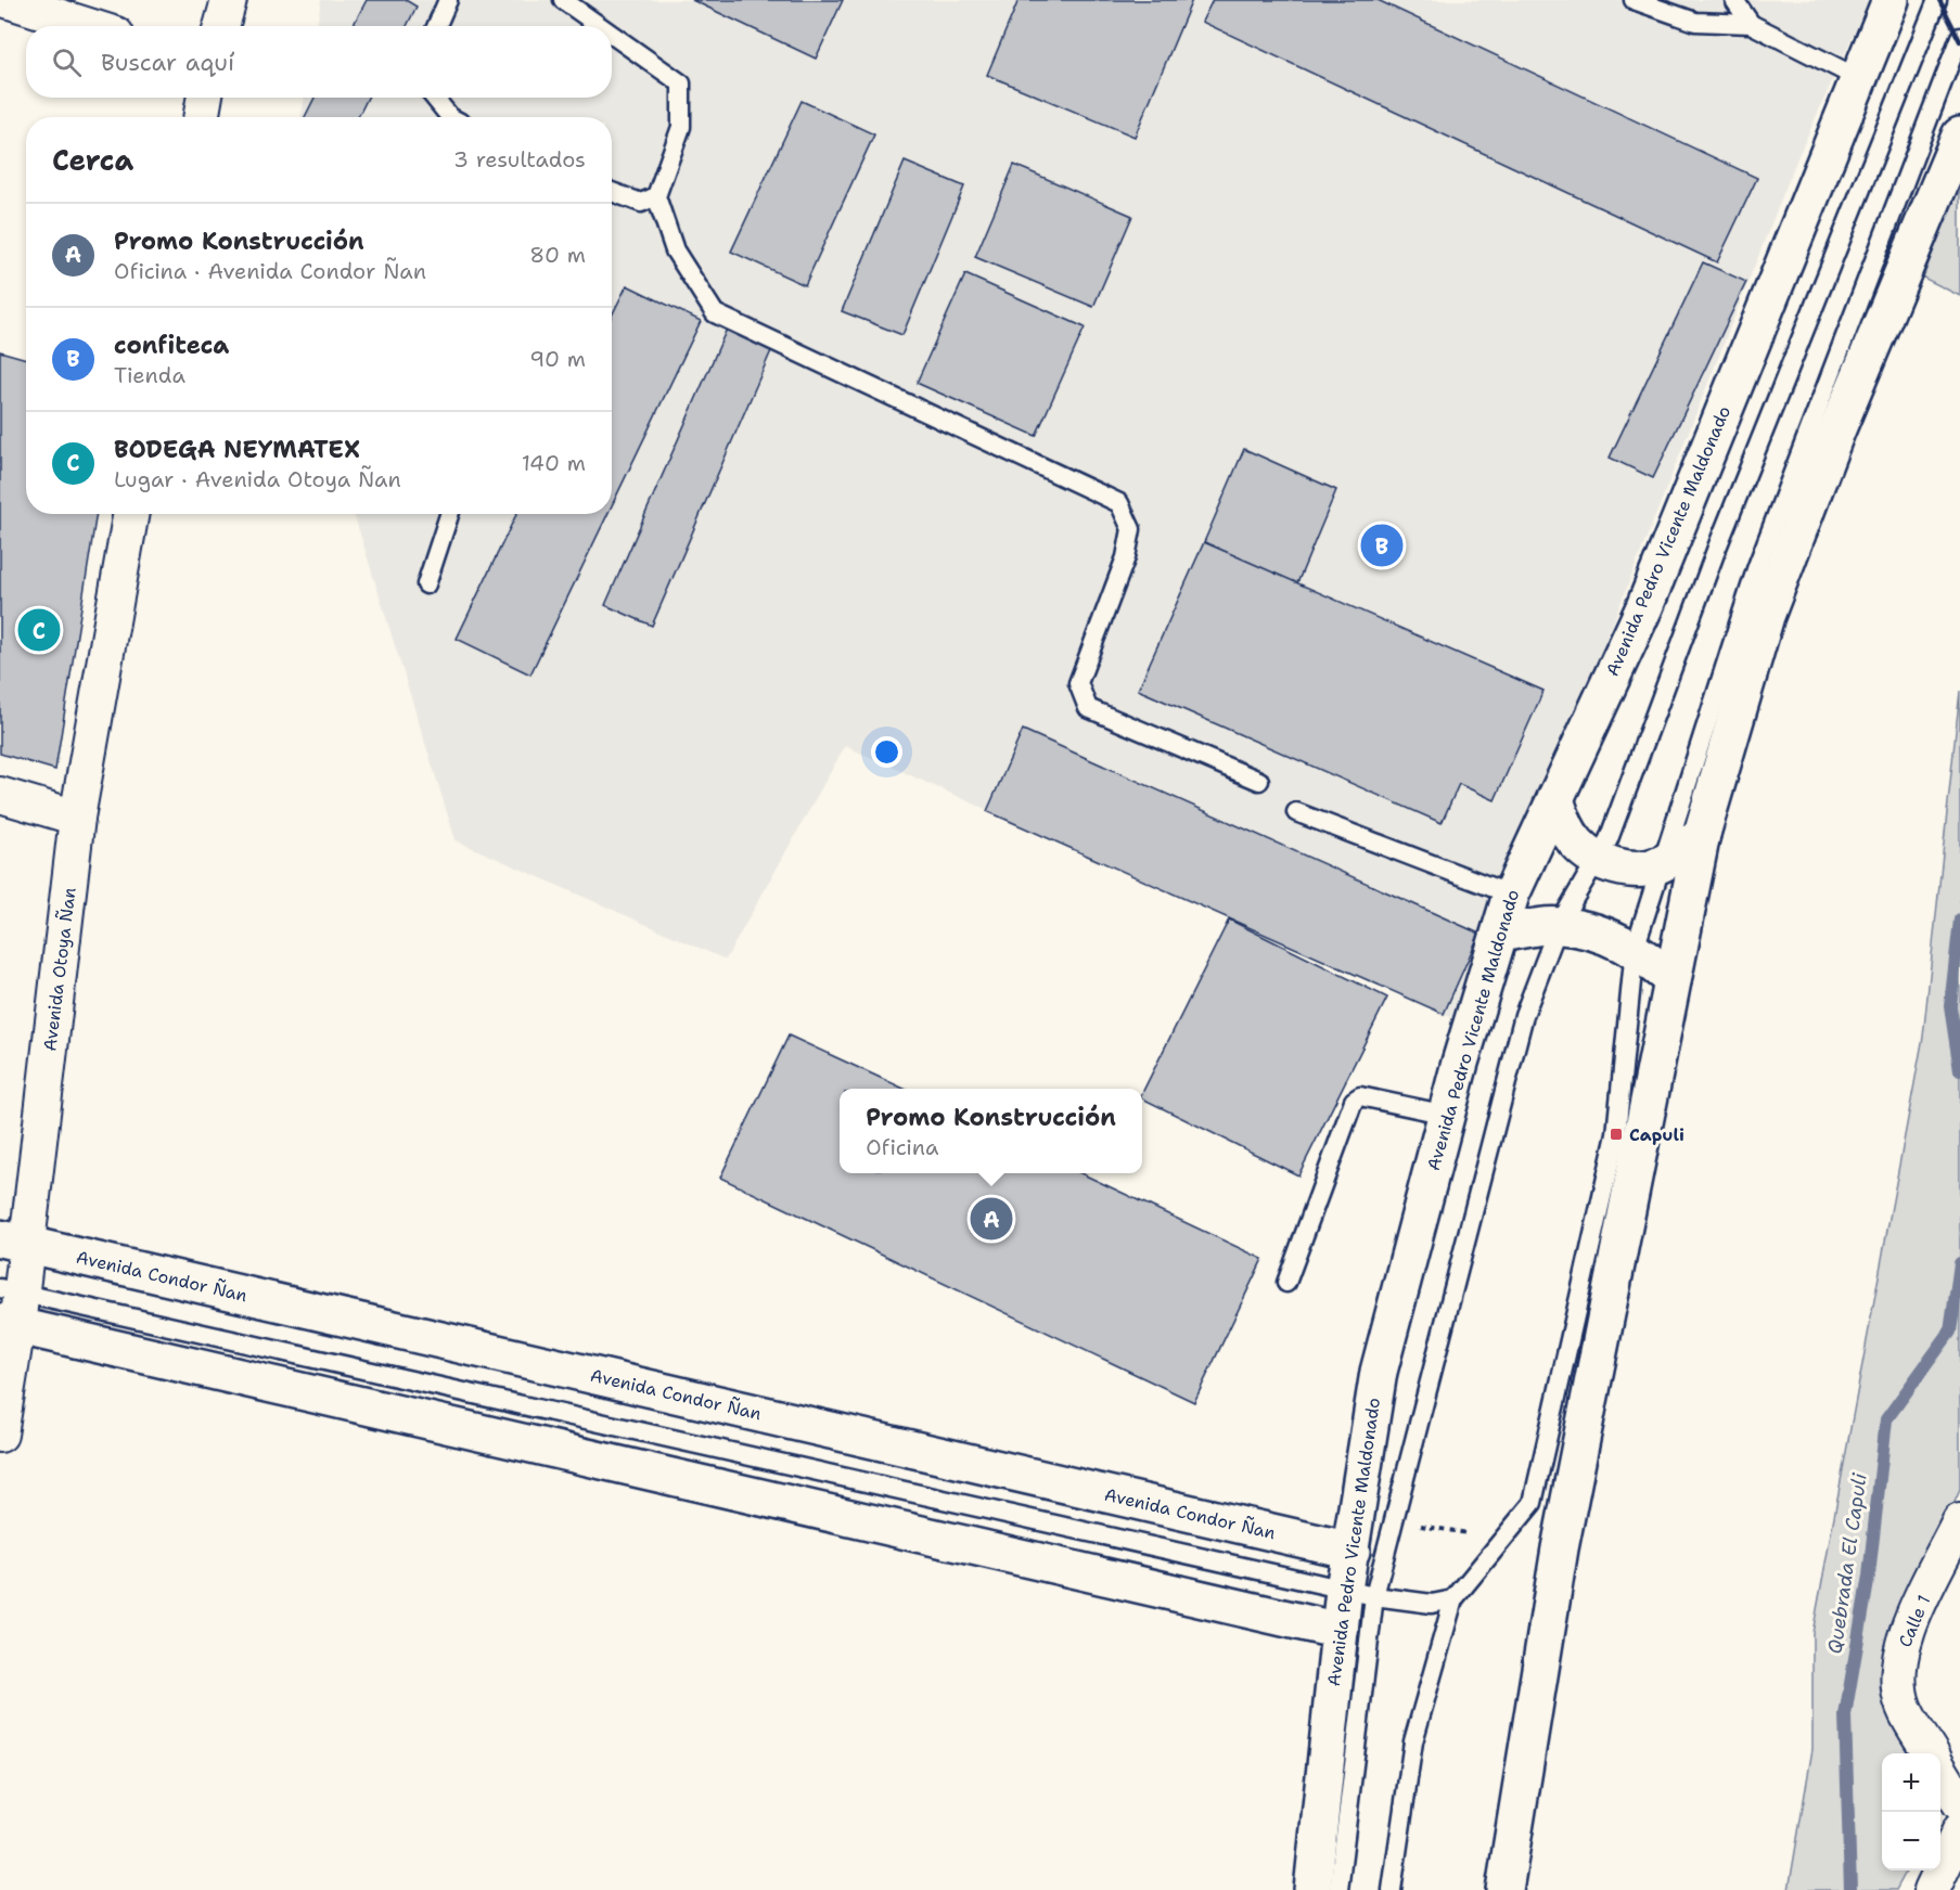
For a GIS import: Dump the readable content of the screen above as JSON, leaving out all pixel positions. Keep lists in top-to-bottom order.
{
  "streets": {
    "main road": ["Avenida Pedro Vicente Maldonado", "Avenida Condor Ñan"],
    "street": ["Avenida Otoya Ñan", "Calle 1"]
  },
  "crossings": [
    ["Avenida Pedro Vicente Maldonado", "Avenida Condor Ñan"],
    ["Avenida Otoya Ñan", "Avenida Condor Ñan"]
  ],
  "water": ["Quebrada El Capuli"],
  "places": {
    "transit": ["Capuli"]
  },
  "page": {
    "search": "Buscar aquí",
    "heading": ["Cerca", "3 resultados"],
    "list": [
      {
        "mark": "A",
        "name": "Promo Konstrucción",
        "note": "Oficina · Avenida Condor Ñan",
        "value": "80 m"
      },
      {
        "mark": "B",
        "name": "confiteca",
        "note": "Tienda",
        "value": "90 m"
      },
      {
        "mark": "C",
        "name": "BODEGA NEYMATEX",
        "note": "Lugar · Avenida Otoya Ñan",
        "value": "140 m"
      }
    ],
    "pins": ["B", "C", "A"],
    "popup": ["Promo Konstrucción", "Oficina"],
    "map_buttons": ["+", "−"]
  }
}
